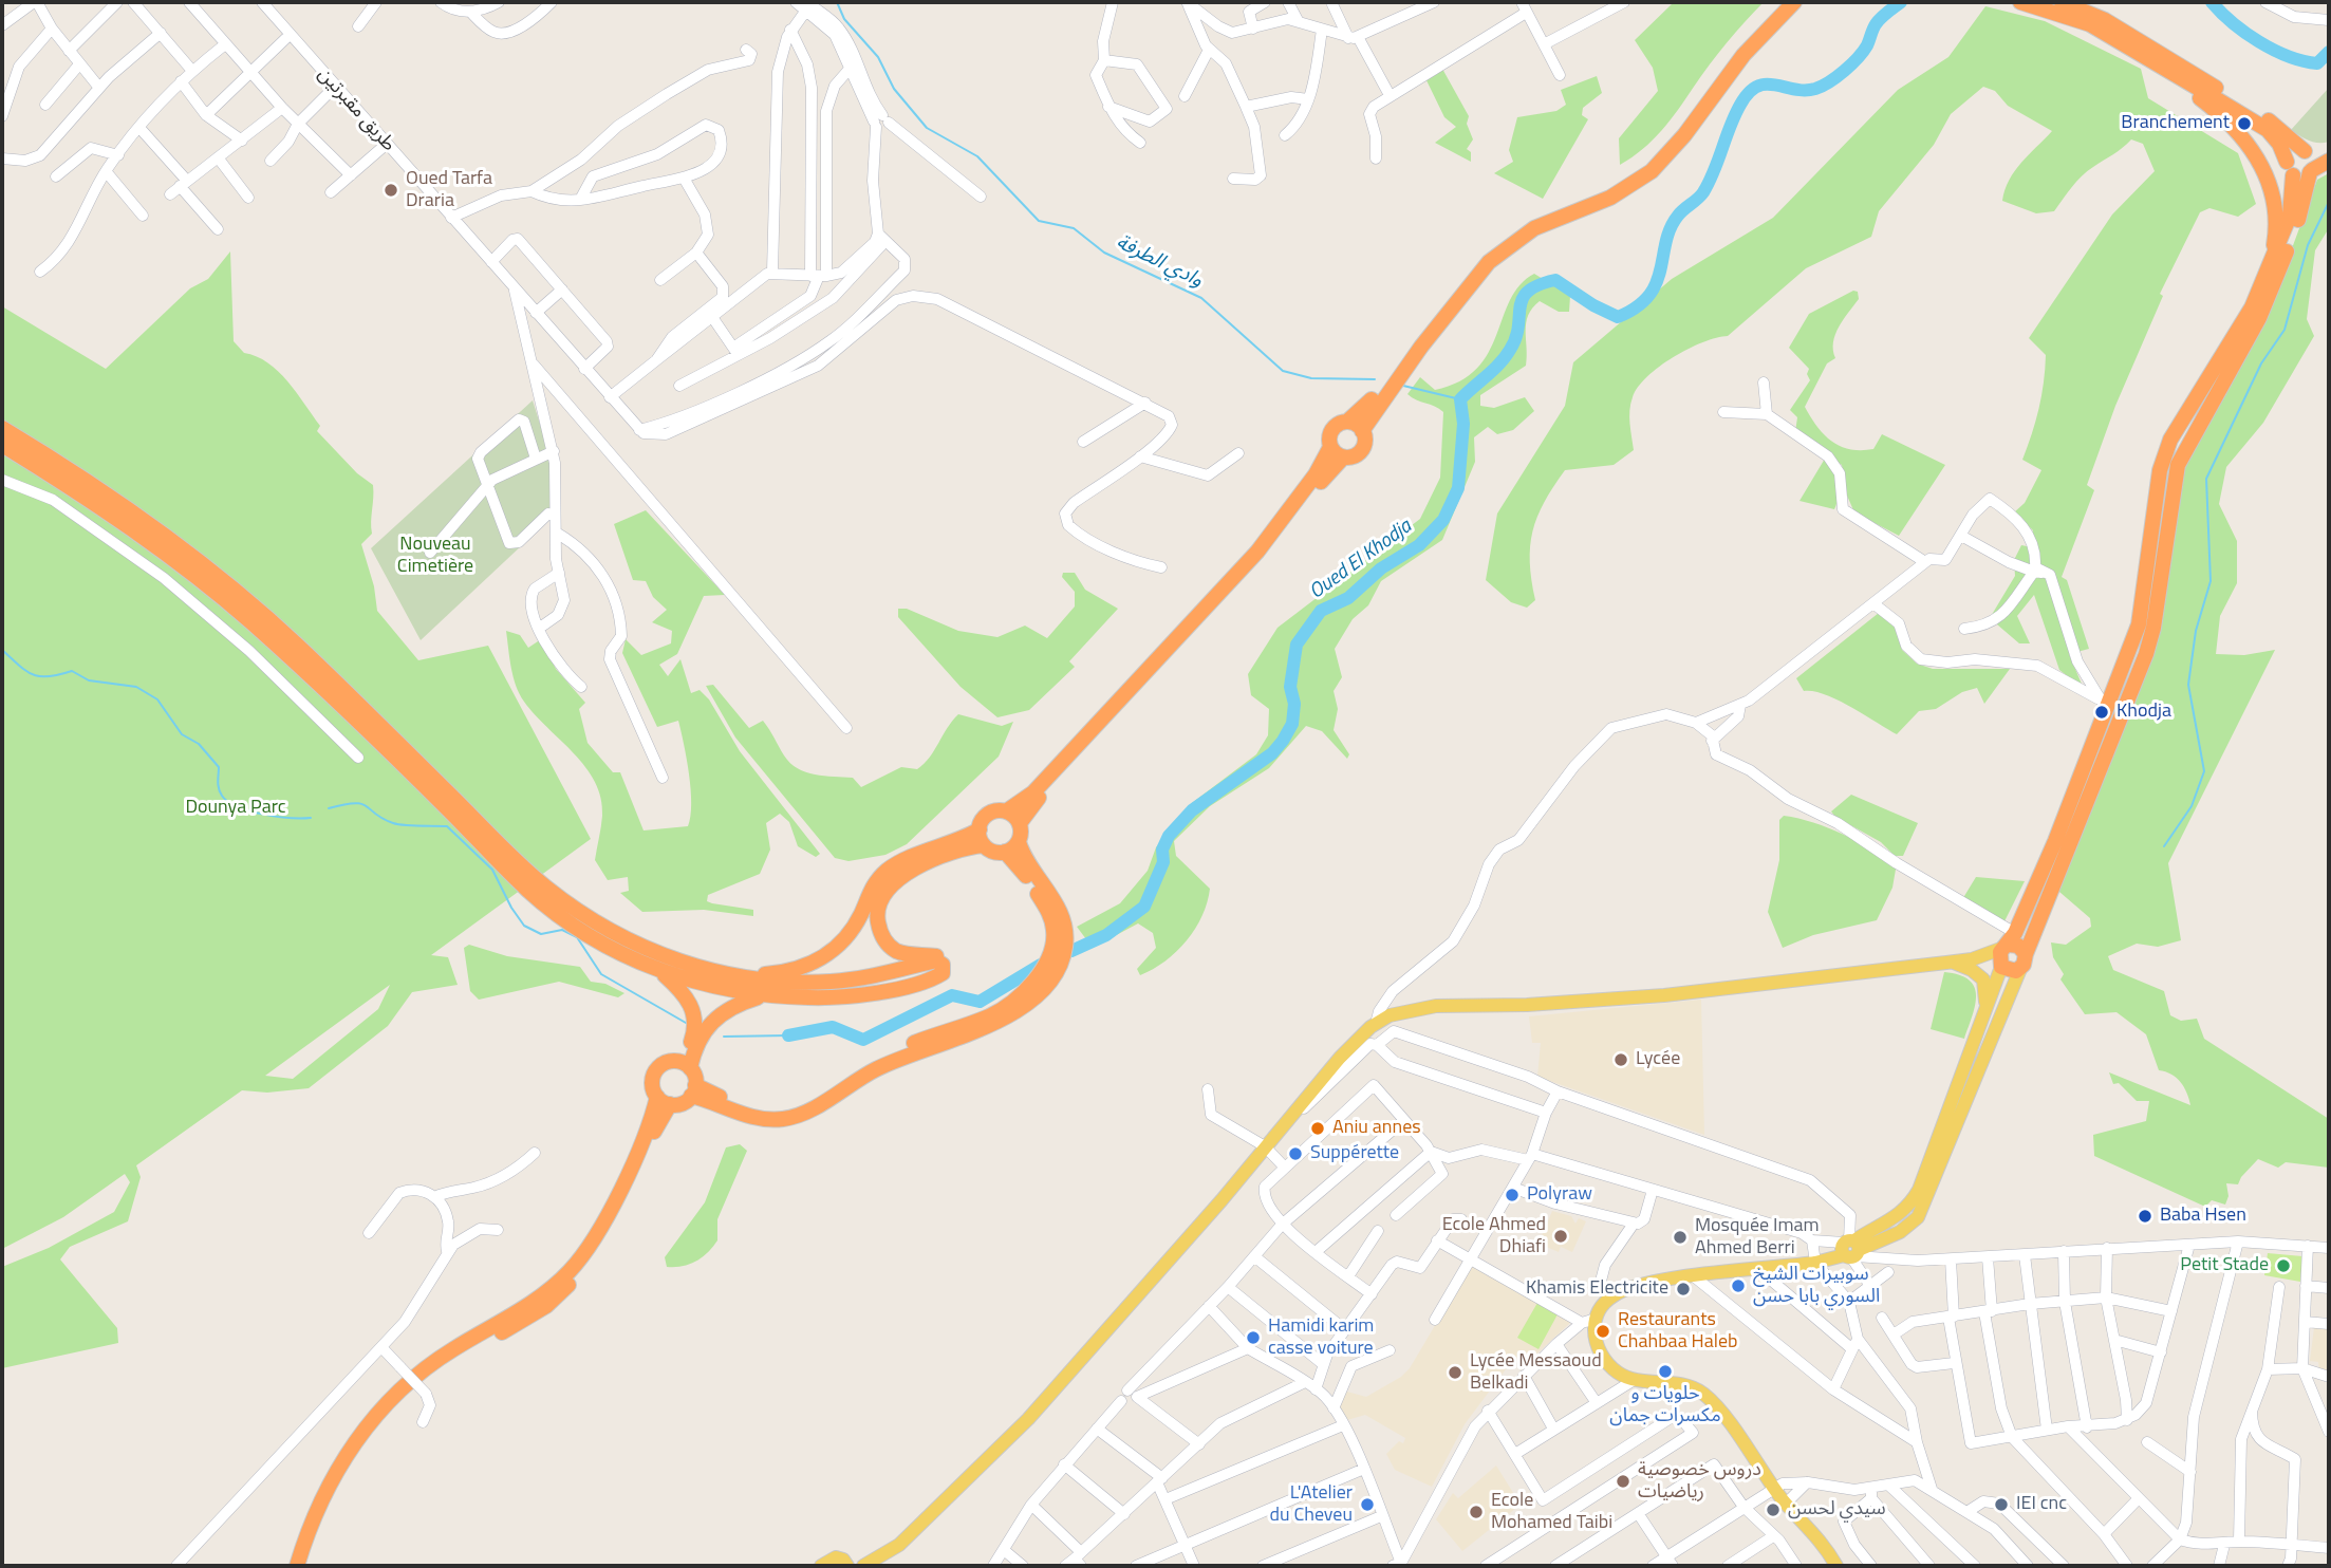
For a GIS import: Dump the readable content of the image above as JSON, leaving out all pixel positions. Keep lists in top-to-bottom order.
{
  "streets": {
    "street": ["طريق مقبرتين"]
  },
  "water": ["وادي الطرفة", "Oued El Khodja"],
  "parks": ["Nouveau Cimetière", "Dounya Parc"],
  "places": [
    "Branchement",
    "Oued Tarfa Draria",
    "Khodja",
    "Lycée",
    "Aniu annes",
    "Suppérette",
    "Polyraw",
    "Baba Hsen",
    "Ecole Ahmed Dhiafi",
    "Mosquée Imam Ahmed Berri",
    "Petit Stade",
    "سوبيرات الشيخ السوري بابا حسن",
    "Khamis Electricite",
    "Restaurants Chahbaa Haleb",
    "Hamidi karim casse voiture",
    "حلويات و مكسرات جمان",
    "Lycée Messaoud Belkadi",
    "دروس خصوصية رياضيات",
    "L'Atelier du Cheveu",
    "IEI cnc",
    "سيدي لحسن",
    "Ecole Mohamed Taibi"
  ]
}
